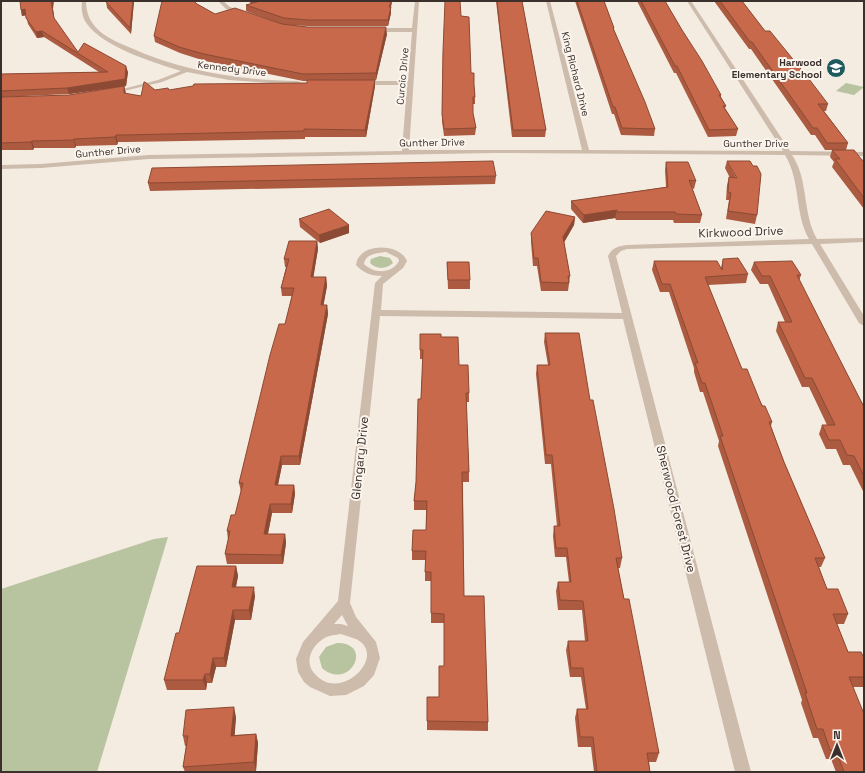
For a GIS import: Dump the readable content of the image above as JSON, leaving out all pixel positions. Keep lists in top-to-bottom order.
{
  "streets": {
    "street": [
      "Kennedy Drive",
      "King Richard Drive",
      "Curcio Drive",
      "Gunther Drive",
      "Kirkwood Drive",
      "Glengary Drive",
      "Sherwood Forest Drive"
    ]
  },
  "crossings": [
    ["King Richard Drive", "Gunther Drive"],
    ["Curcio Drive", "Gunther Drive"],
    ["Kirkwood Drive", "Sherwood Forest Drive"]
  ],
  "places": {
    "school or university": ["Harwood Elementary School"]
  },
  "north": "top"
}
